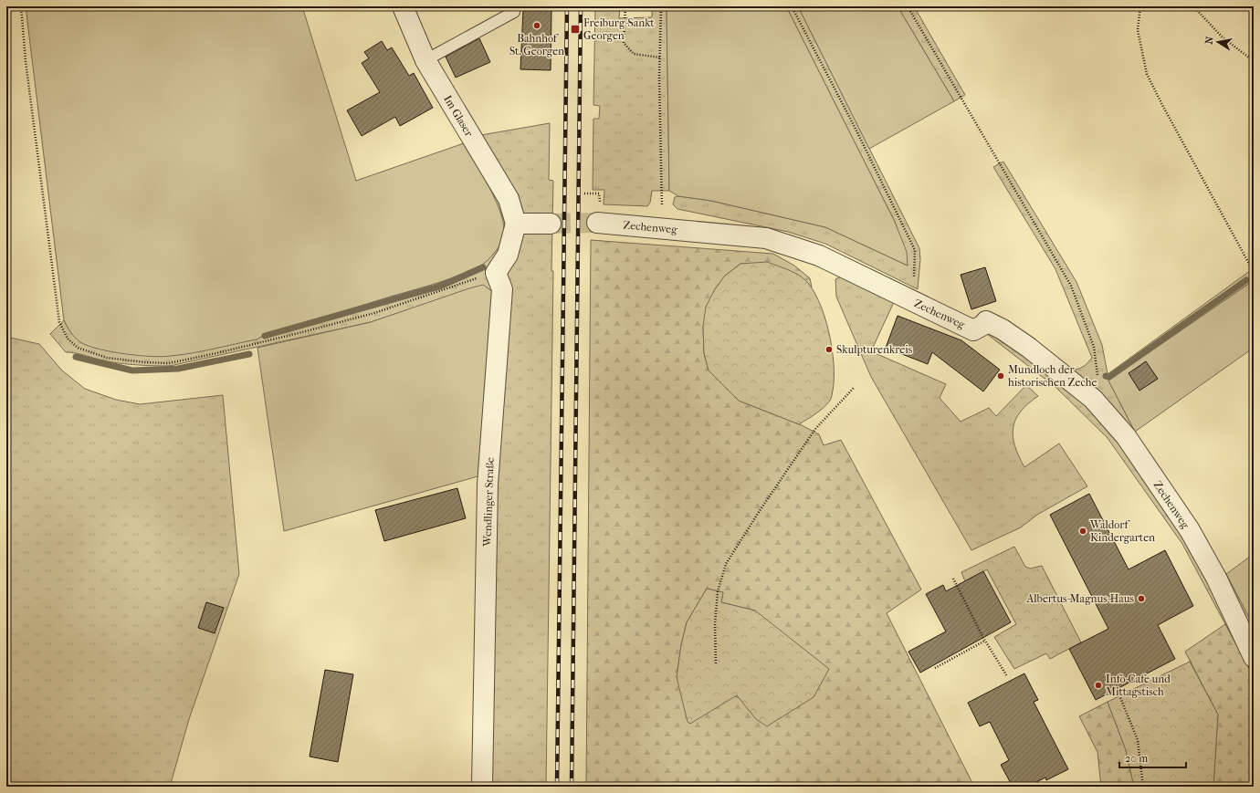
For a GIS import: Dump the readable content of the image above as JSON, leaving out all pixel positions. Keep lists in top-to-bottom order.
{
  "streets": {
    "street": ["Im Glaser", "Zechenweg", "Wendlinger Straße"]
  },
  "places": {
    "other": [
      "Bahnhof St. Georgen",
      "Skulpturenkreis",
      "Mundloch der historischen Zeche",
      "Waldorf Kindergarten",
      "Albertus-Magnus-Haus",
      "Info-Cafe und Mittagstisch"
    ],
    "transit": ["Freiburg-Sankt Georgen"]
  },
  "scale_bar": "20 m",
  "north": "left"
}
